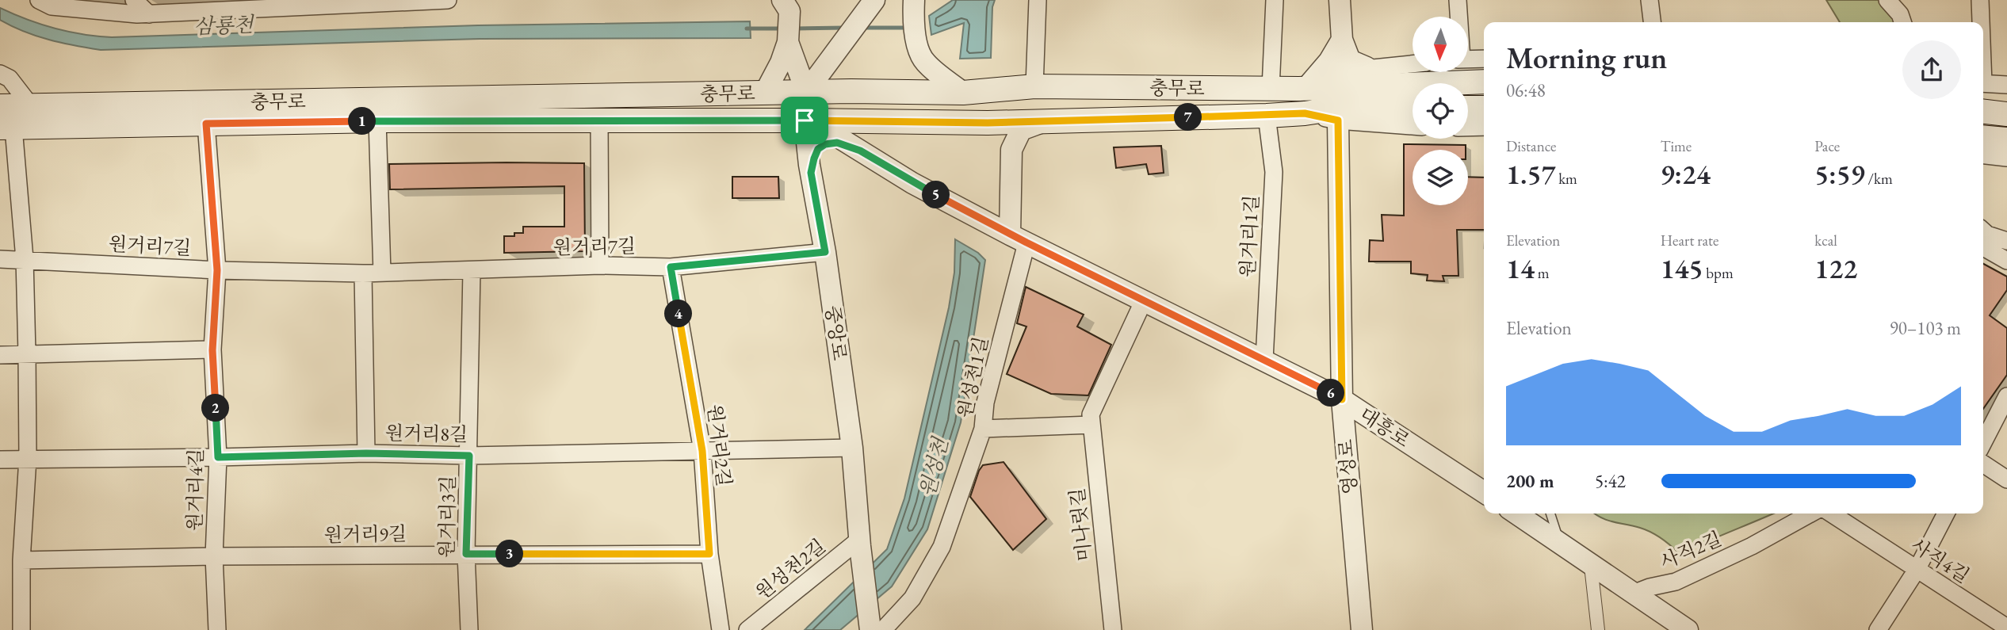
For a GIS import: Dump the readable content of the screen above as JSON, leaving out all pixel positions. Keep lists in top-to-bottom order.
{
  "streets": {
    "main road": ["충무로"],
    "street": [
      "원거리1길",
      "원거리7길",
      "중앙로",
      "원성천1길",
      "대흥로",
      "원거리8길",
      "원거리2길",
      "영성로",
      "원거리4길",
      "원거리3길",
      "미나릿길",
      "원거리9길",
      "사직2길",
      "사직4길",
      "원성천2길"
    ]
  },
  "crossings": [
    ["충무로", "원거리1길"],
    ["충무로", "중앙로"],
    ["충무로", "대흥로"],
    ["충무로", "원거리4길"],
    ["원거리1길", "대흥로"],
    ["원거리7길", "중앙로"],
    ["원거리7길", "원거리2길"],
    ["원거리7길", "원거리4길"],
    ["원거리7길", "원거리3길"],
    ["중앙로", "원성천1길"],
    ["중앙로", "대흥로"],
    ["중앙로", "원거리8길"],
    ["중앙로", "원성천2길"],
    ["원성천1길", "대흥로"],
    ["대흥로", "영성로"],
    ["원거리8길", "원거리2길"],
    ["원거리8길", "원거리4길"],
    ["원거리8길", "원거리3길"],
    ["원거리2길", "원거리9길"],
    ["원거리4길", "원거리9길"],
    ["원거리3길", "원거리9길"]
  ],
  "water": ["삼룡천", "원성천"],
  "north": "bottom",
  "page": {
    "heading": ["Morning run", "06:48"],
    "pins": [
      "7",
      "1",
      "5",
      "4",
      "6",
      "2",
      "3"
    ],
    "stats": [
      ["Distance", "1.57 km"],
      ["Time", "9:24"],
      ["Pace", "5:59 /km"],
      ["Elevation", "14 m"],
      ["Heart rate", "145 bpm"],
      ["kcal", "122"]
    ],
    "chart": ["Elevation", "90–103 m"],
    "list": [
      {
        "name": "200 m",
        "note": "5:42"
      }
    ]
  }
}
